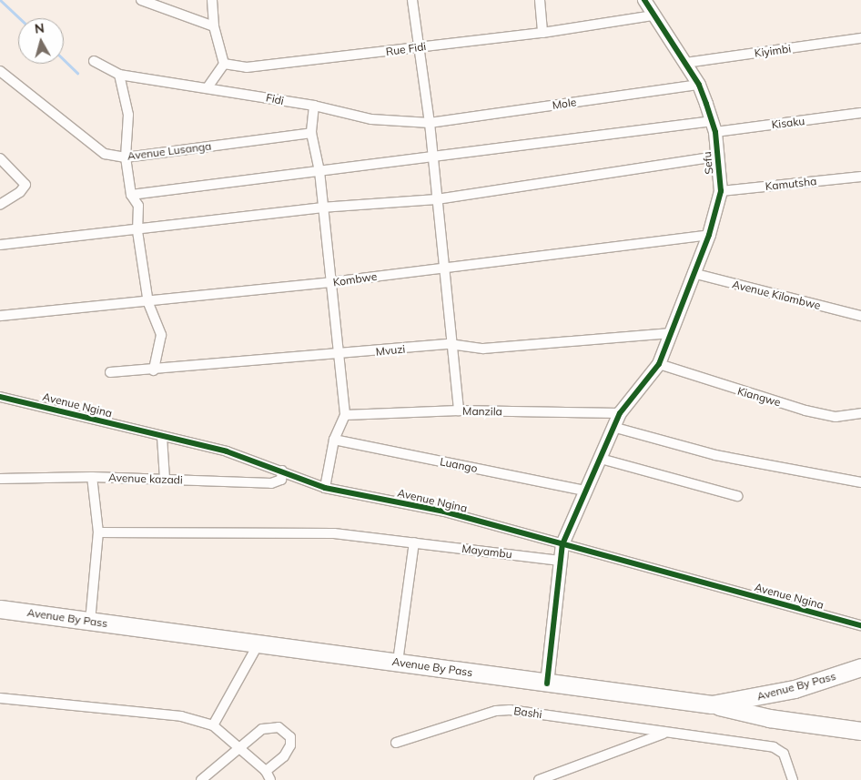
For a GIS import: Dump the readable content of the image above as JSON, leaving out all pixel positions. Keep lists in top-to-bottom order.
{
  "streets": {
    "highway": ["Avenue By Pass"],
    "street": [
      "Rue Fidi",
      "Kiyimbi",
      "Fidi",
      "Mole",
      "Kisaku",
      "Avenue Lusanga",
      "Sefu",
      "Kamutsha",
      "Kombwe",
      "Avenue Kilombwe",
      "Mvuzi",
      "Kiangwe",
      "Avenue Ngina",
      "Manzila",
      "Luango",
      "Avenue kazadi",
      "Mayambu",
      "Bashi"
    ]
  },
  "crossings": [
    ["Rue Fidi", "Sefu"],
    ["Kiyimbi", "Sefu"],
    ["Fidi", "Mole"],
    ["Mole", "Sefu"],
    ["Kisaku", "Sefu"],
    ["Sefu", "Kamutsha"],
    ["Sefu", "Kombwe"],
    ["Sefu", "Avenue Kilombwe"],
    ["Sefu", "Mvuzi"],
    ["Sefu", "Kiangwe"],
    ["Sefu", "Avenue Ngina"],
    ["Sefu", "Manzila"],
    ["Sefu", "Luango"],
    ["Sefu", "Mayambu"],
    ["Sefu", "Avenue By Pass"],
    ["Avenue Ngina", "Avenue kazadi"]
  ],
  "north": "top"
}
